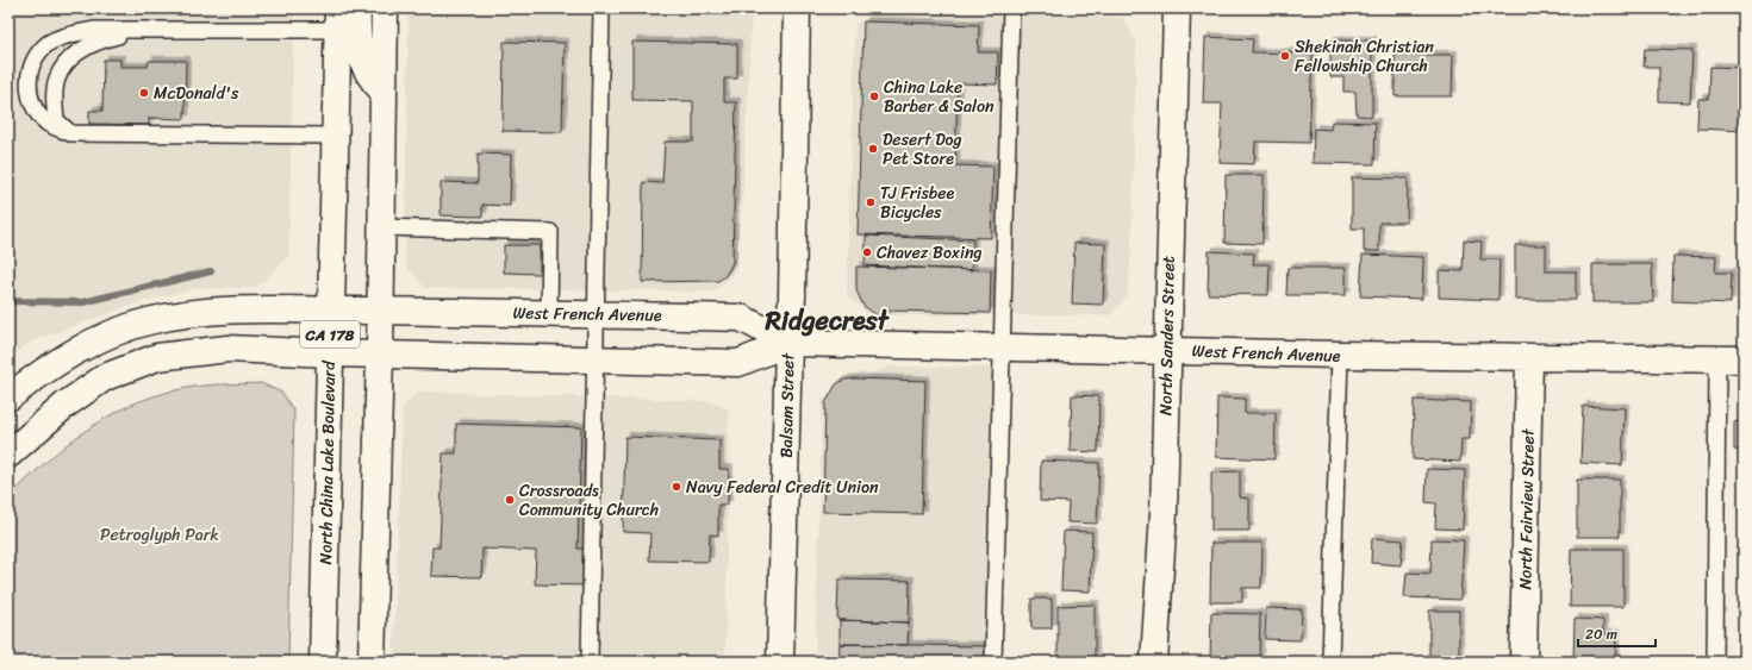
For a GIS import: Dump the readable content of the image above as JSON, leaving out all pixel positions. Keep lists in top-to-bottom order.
{
  "streets": {
    "street": [
      "West French Avenue",
      "CA 178",
      "North Sanders Street",
      "Balsam Street",
      "North China Lake Boulevard",
      "North Fairview Street"
    ]
  },
  "crossings": [
    ["West French Avenue", "CA 178"],
    ["West French Avenue", "North Sanders Street"],
    ["West French Avenue", "Balsam Street"],
    ["West French Avenue", "North China Lake Boulevard"],
    ["West French Avenue", "North Fairview Street"]
  ],
  "districts": ["Ridgecrest"],
  "parks": ["Petroglyph Park"],
  "places": [
    "Shekinah Christian Fellowship Church",
    "McDonald's",
    "China Lake Barber & Salon",
    "Desert Dog Pet Store",
    "TJ Frisbee Bicycles",
    "Chavez Boxing",
    "Navy Federal Credit Union",
    "Crossroads Community Church"
  ],
  "scale_bar": "20 m"
}
